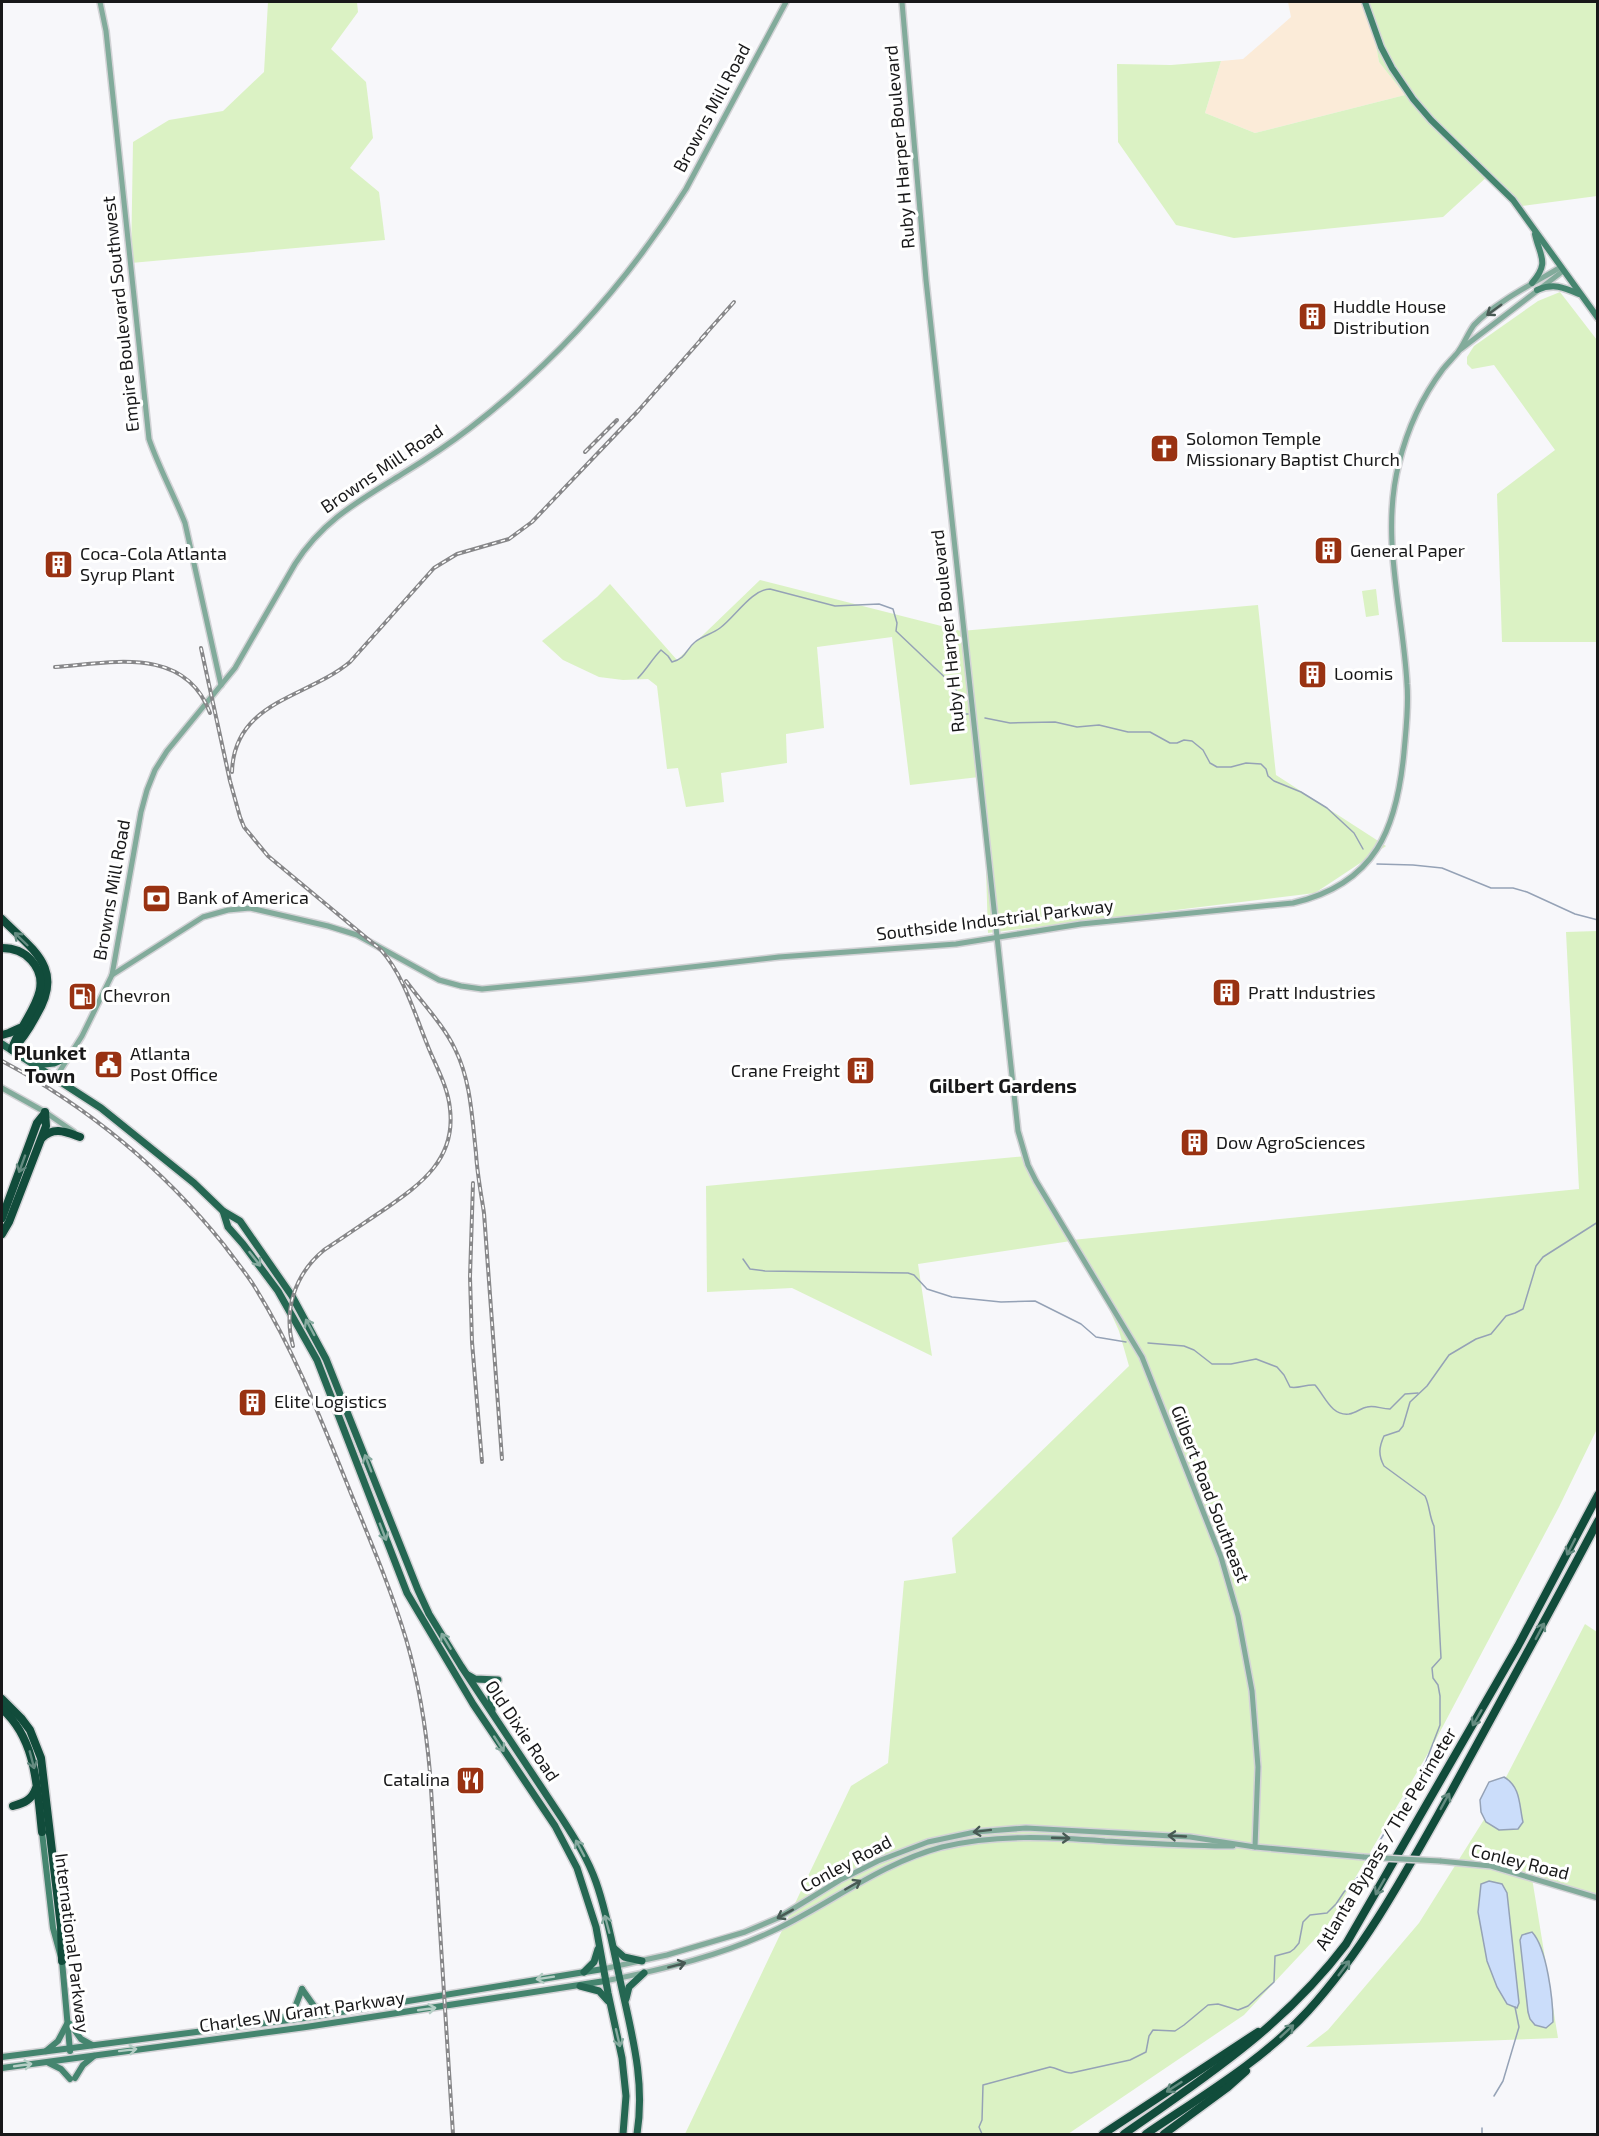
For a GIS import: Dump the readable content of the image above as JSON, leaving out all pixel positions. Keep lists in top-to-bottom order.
{
  "streets": {
    "highway": ["Atlanta Bypass / The Perimeter"],
    "main road": ["Old Dixie Road", "International Parkway", "Charles W Grant Parkway"],
    "street": [
      "Browns Mill Road",
      "Ruby H Harper Boulevard",
      "Empire Boulevard Southwest",
      "Southside Industrial Parkway",
      "Gilbert Road Southeast",
      "Conley Road"
    ]
  },
  "crossings": [
    ["Browns Mill Road", "Empire Boulevard Southwest"],
    ["Browns Mill Road", "Southside Industrial Parkway"],
    ["Browns Mill Road", "Old Dixie Road"],
    ["Ruby H Harper Boulevard", "Southside Industrial Parkway"],
    ["Ruby H Harper Boulevard", "Gilbert Road Southeast"],
    ["Gilbert Road Southeast", "Conley Road"],
    ["Old Dixie Road", "Conley Road"],
    ["Old Dixie Road", "Charles W Grant Parkway"],
    ["Conley Road", "Charles W Grant Parkway"],
    ["International Parkway", "Charles W Grant Parkway"]
  ],
  "districts": ["Plunket Town", "Gilbert Gardens"],
  "places": {
    "building": [
      "Huddle House Distribution",
      "General Paper",
      "Coca-Cola Atlanta Syrup Plant",
      "Loomis",
      "Pratt Industries",
      "Crane Freight",
      "Dow AgroSciences",
      "Elite Logistics"
    ],
    "church": ["Solomon Temple Missionary Baptist Church"],
    "bank": ["Bank of America"],
    "fuel station": ["Chevron"],
    "public building": ["Atlanta Post Office"],
    "restaurant": ["Catalina"]
  }
}
